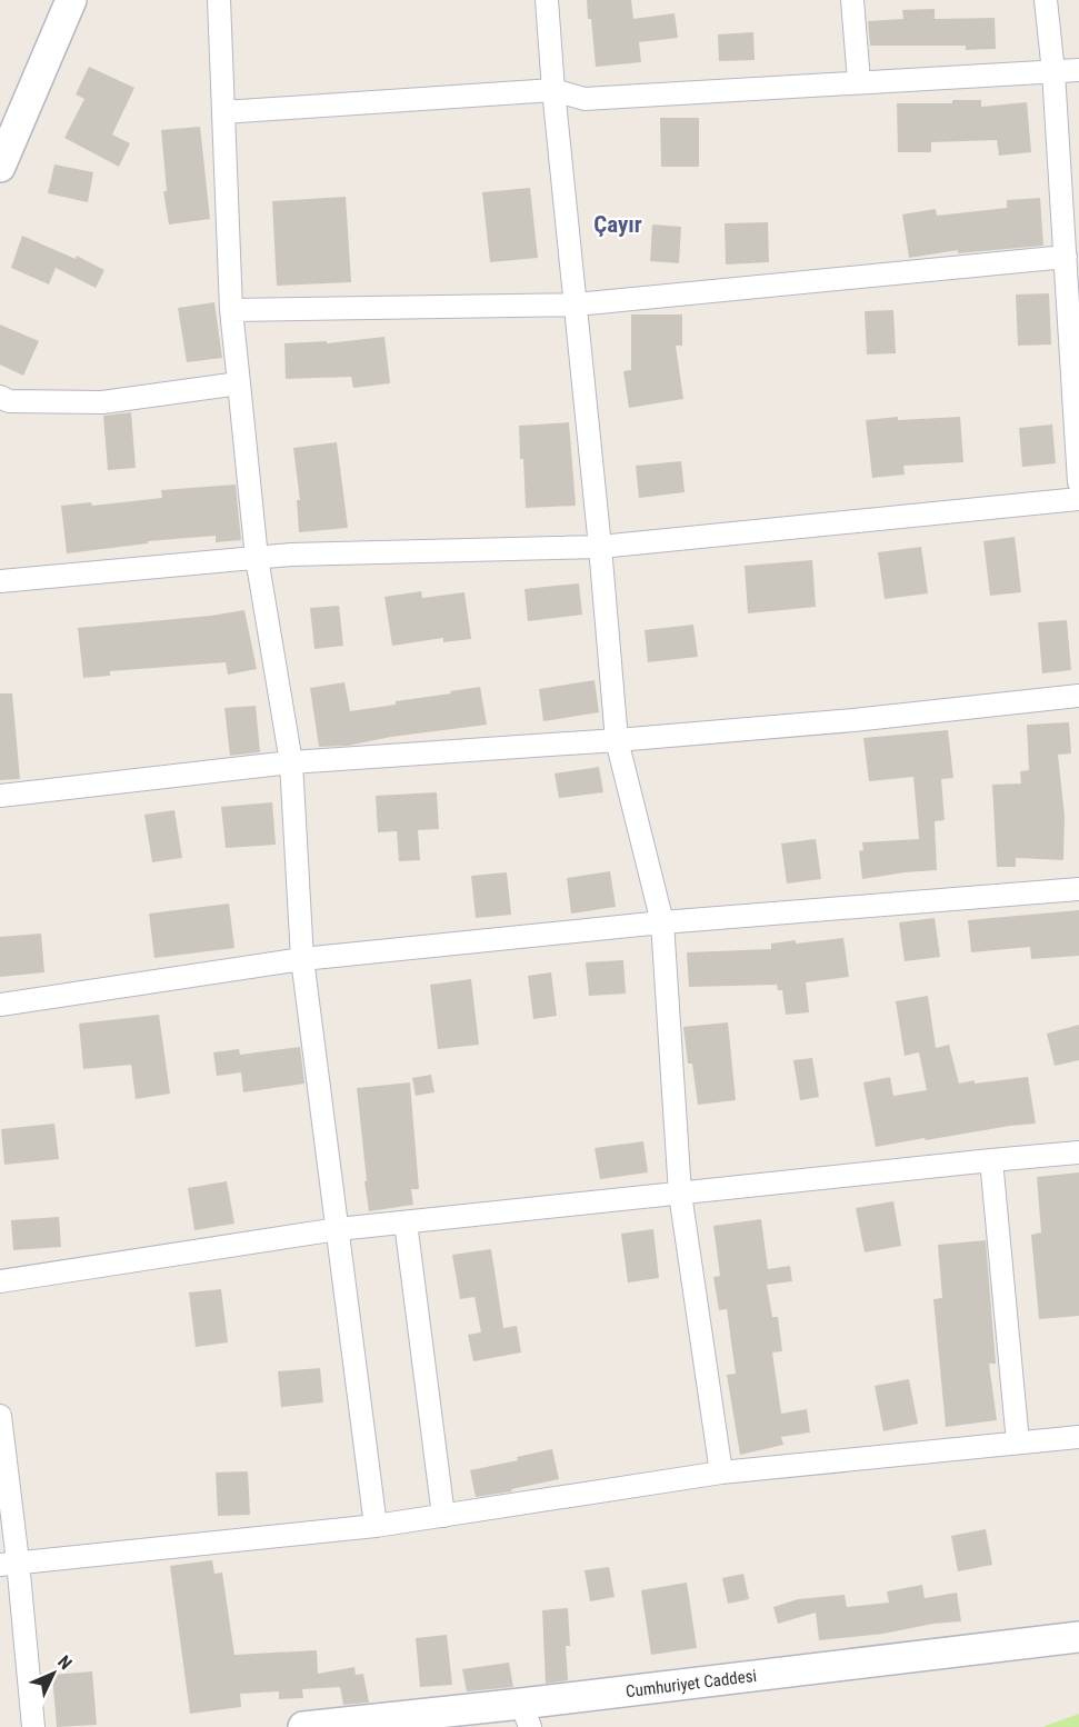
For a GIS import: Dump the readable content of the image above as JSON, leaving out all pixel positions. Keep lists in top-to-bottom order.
{
  "streets": {
    "main road": ["Cumhuriyet Caddesi"]
  },
  "districts": ["Çayır"],
  "north": "top right"
}
